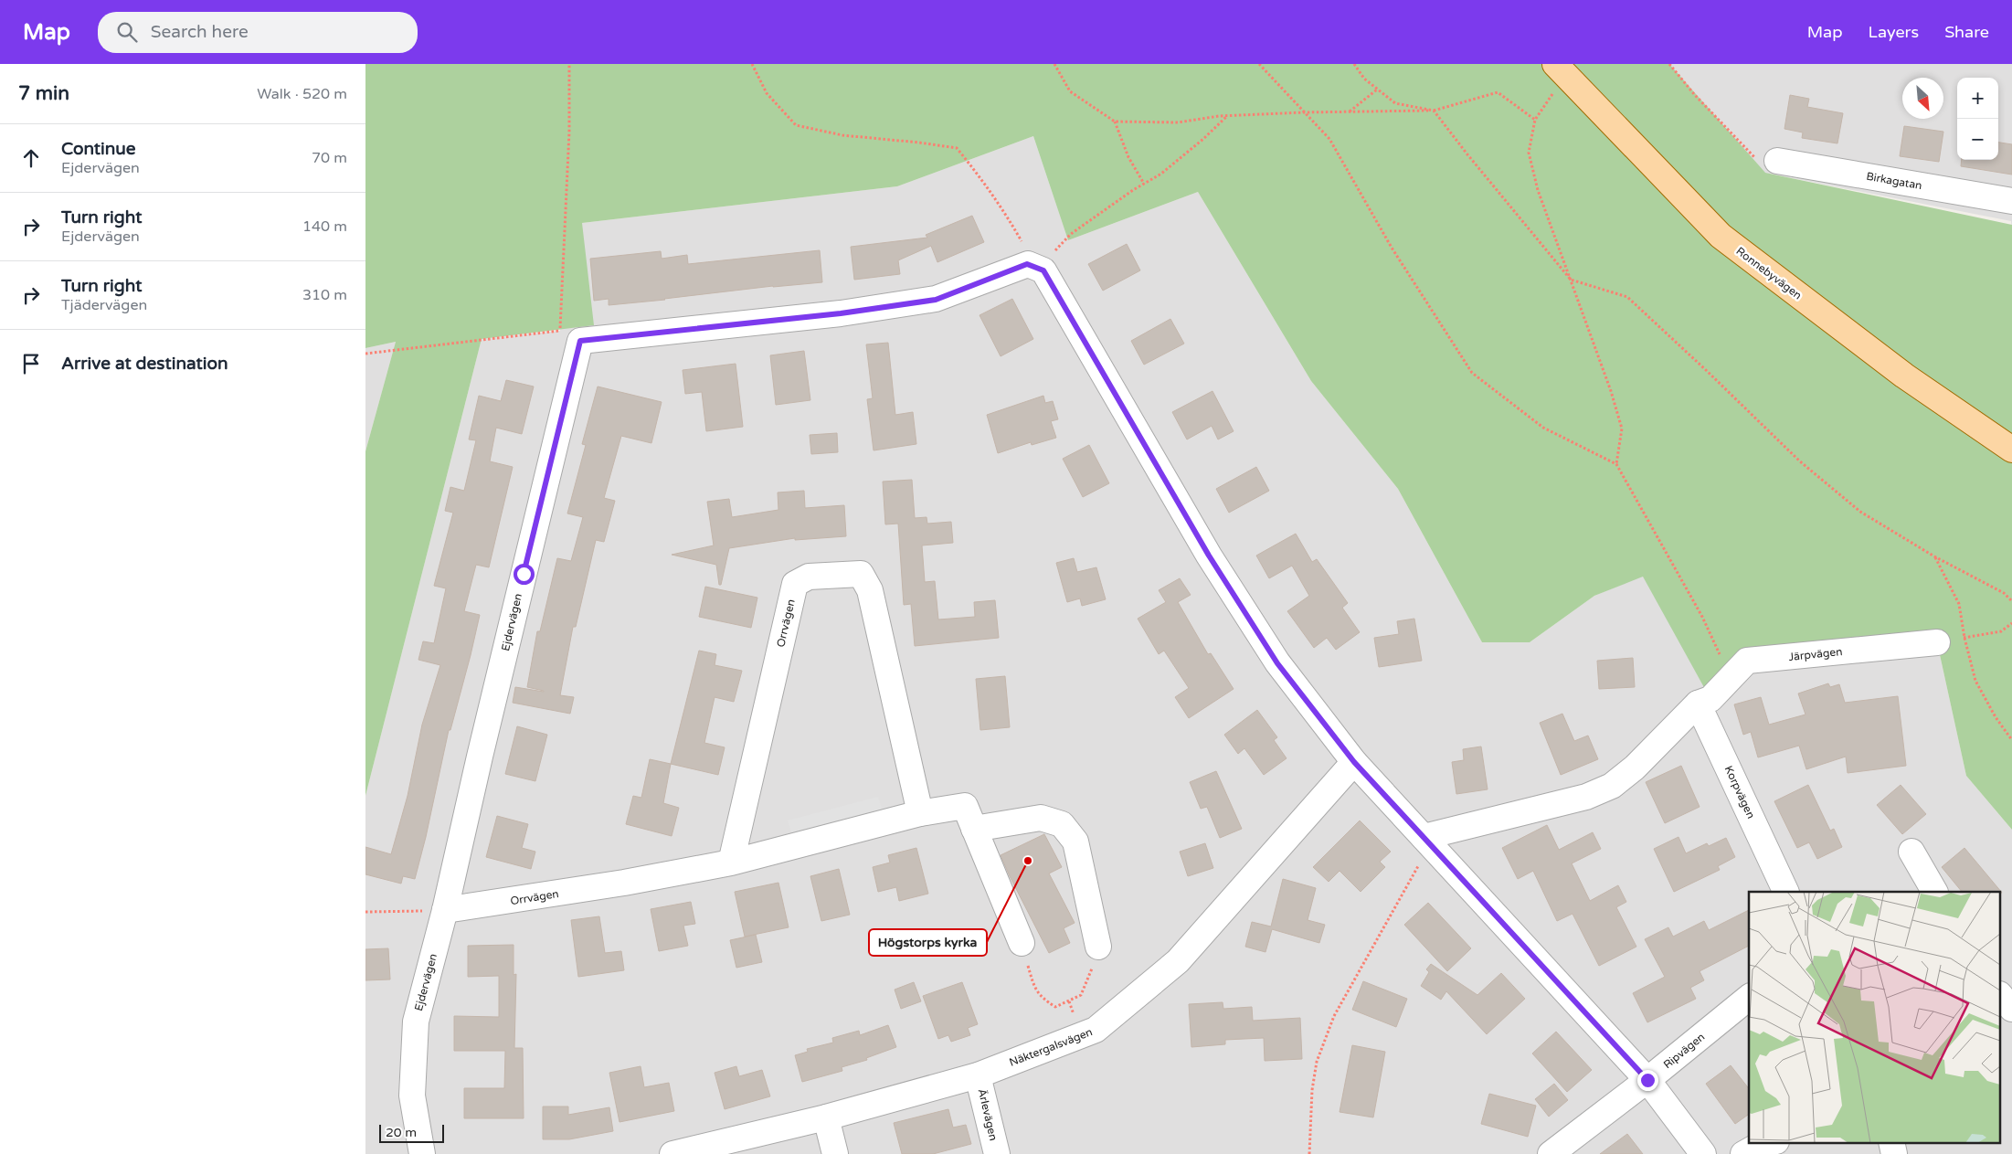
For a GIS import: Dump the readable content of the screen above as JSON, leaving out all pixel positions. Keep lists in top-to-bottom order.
{
  "streets": {
    "main road": ["Ronnebyvägen"],
    "street": [
      "Birkagatan",
      "Ejdervägen",
      "Orrvägen",
      "Järpvägen",
      "Korpvägen",
      "Näktergalsvägen",
      "Ripvägen",
      "Ärlevägen"
    ]
  },
  "crossings": [
    ["Ejdervägen", "Orrvägen"],
    ["Järpvägen", "Korpvägen"],
    ["Näktergalsvägen", "Ärlevägen"]
  ],
  "places": ["Högstorps kyrka"],
  "scale_bar": "20 m",
  "north": "bottom right",
  "page": {
    "header": "Map",
    "search": "Search here",
    "nav": ["Map", "Layers", "Share"],
    "heading": ["7 min", "Walk · 520 m"],
    "map_buttons": ["+", "−"],
    "list": [
      ["Continue", "Ejdervägen", "70 m"],
      ["Turn right", "Ejdervägen", "140 m"],
      ["Turn right", "Tjädervägen", "310 m"],
      "Arrive at destination"
    ],
    "scale": "20 m"
  }
}
